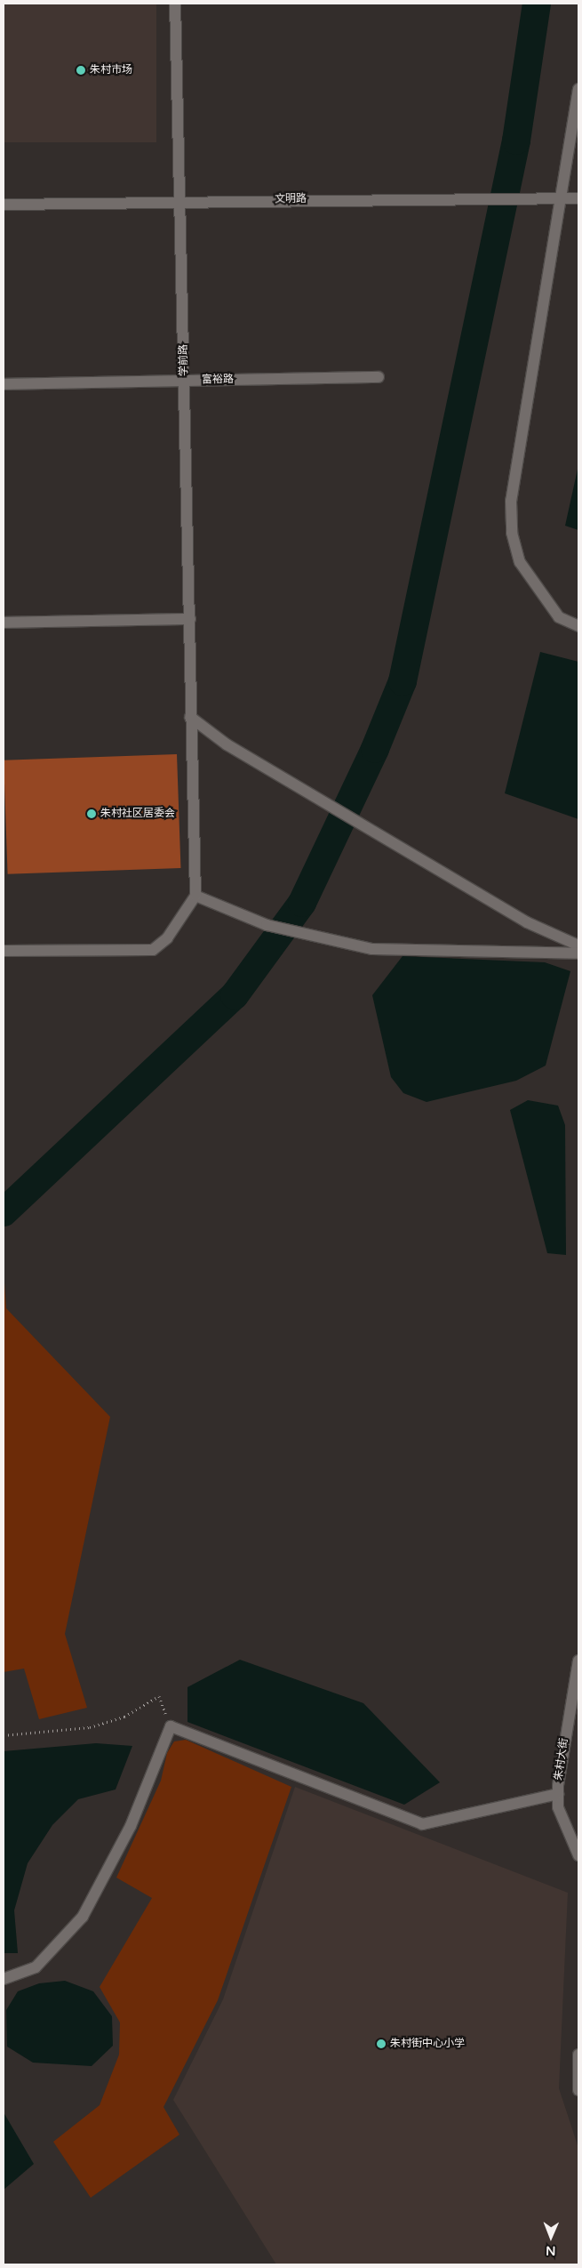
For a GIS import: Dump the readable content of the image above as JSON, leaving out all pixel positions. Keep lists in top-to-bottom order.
{
  "streets": {
    "street": [
      "文明路",
      "学前路",
      "富裕路",
      "朱村大街"
    ]
  },
  "crossings": [
    ["文明路", "学前路"],
    ["学前路", "富裕路"]
  ],
  "places": ["朱村市场", "朱村社区居委会", "朱村街中心小学"],
  "north": "bottom"
}
